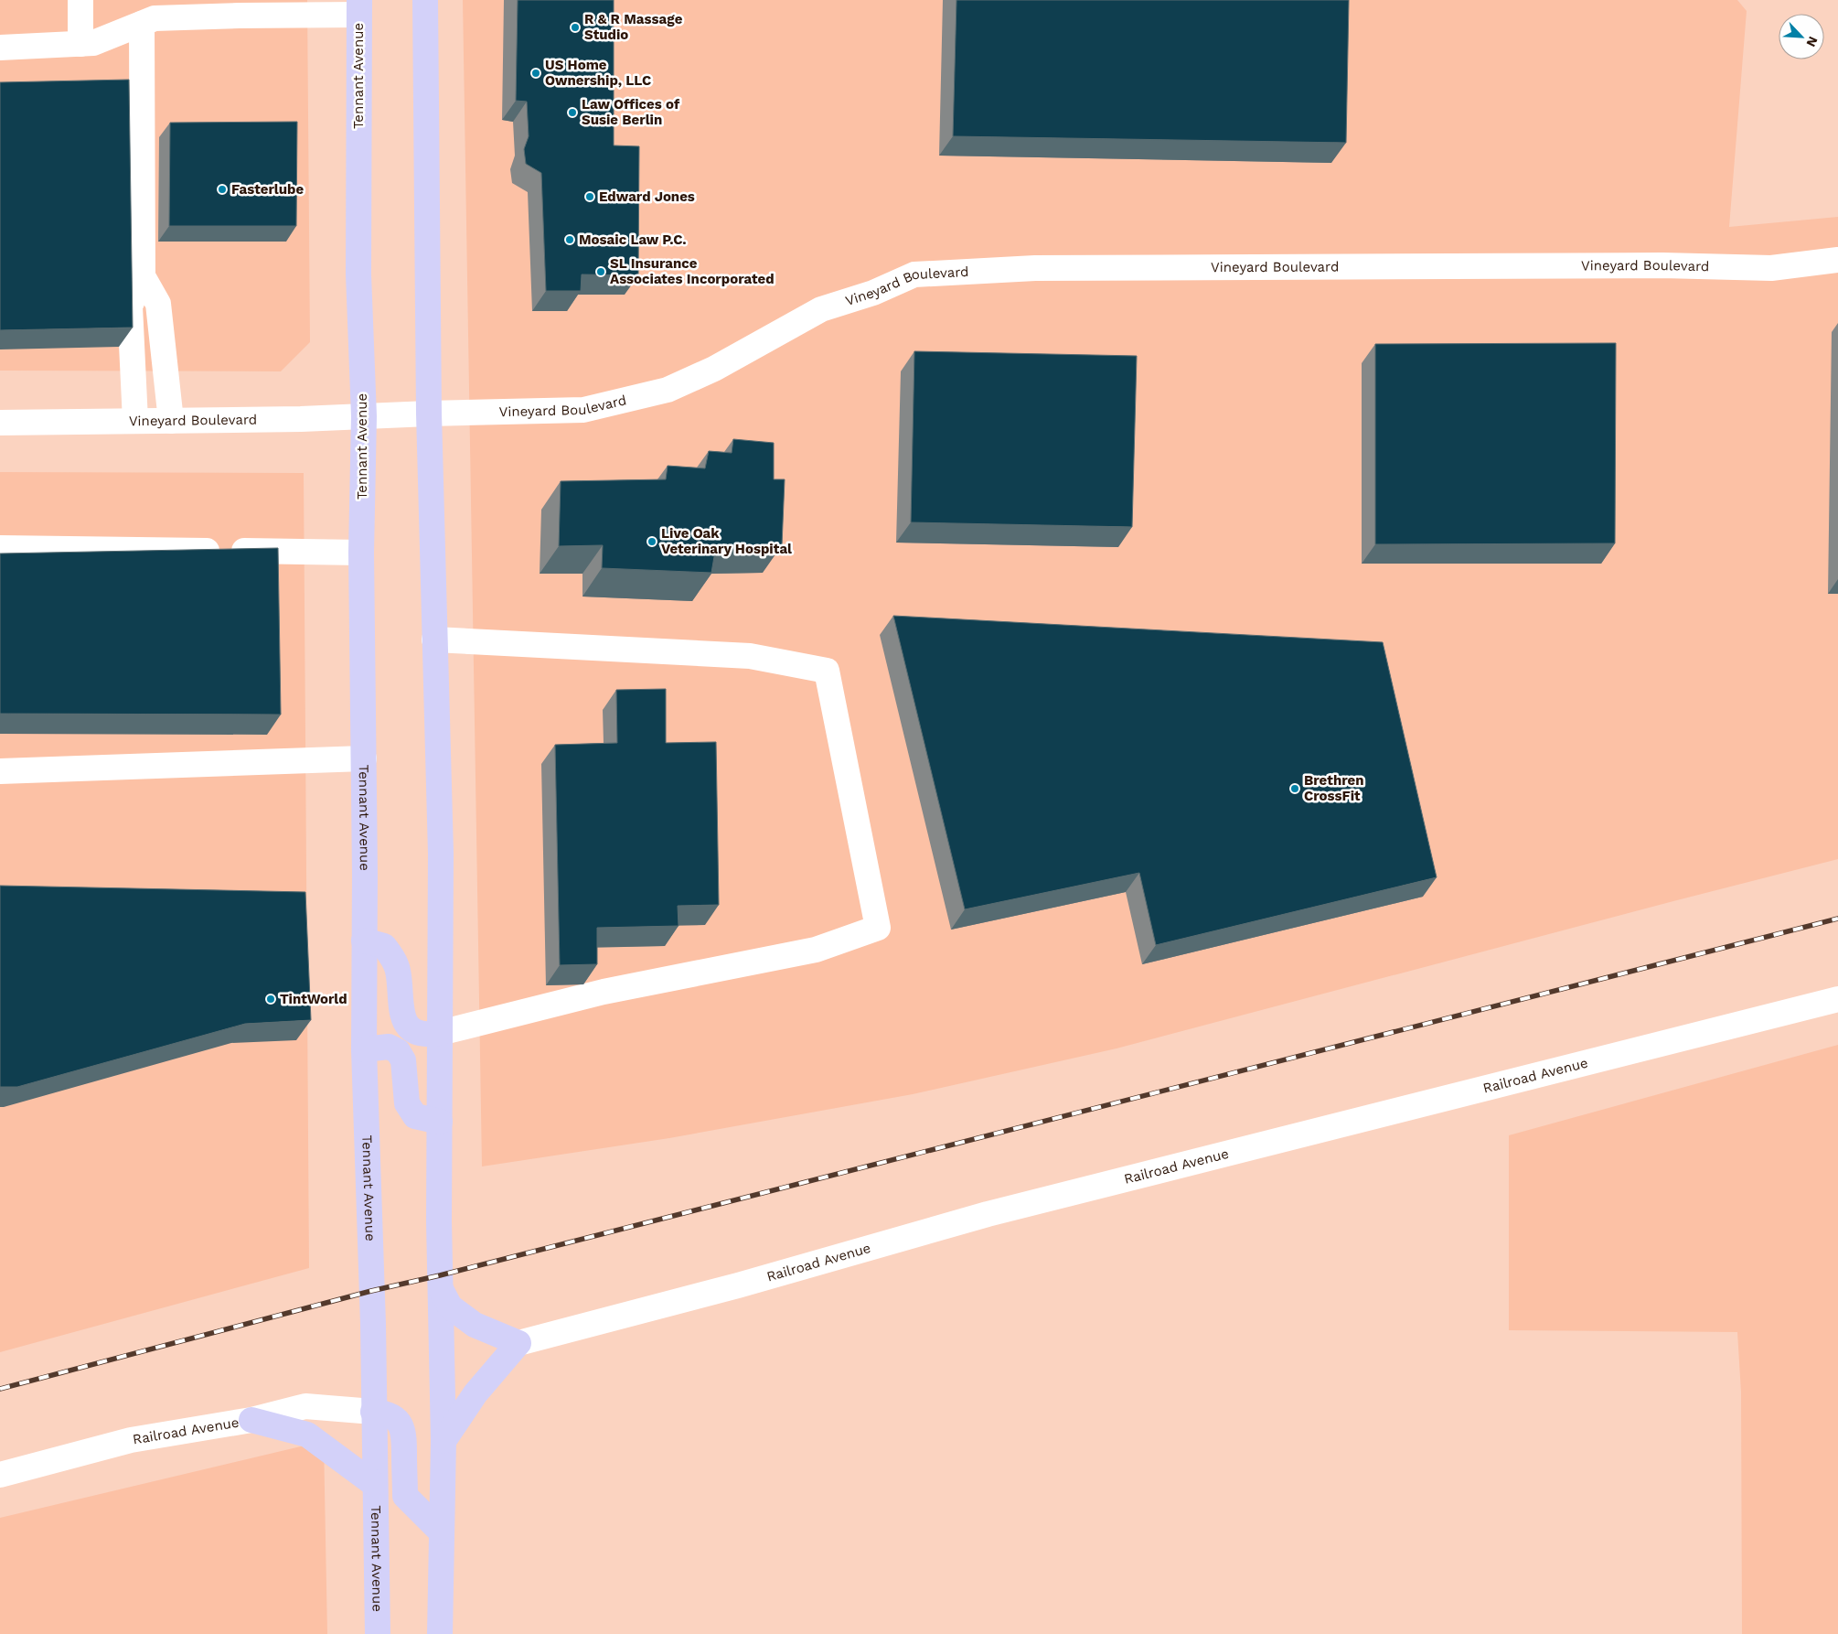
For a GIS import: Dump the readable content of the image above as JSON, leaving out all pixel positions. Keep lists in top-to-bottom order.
{
  "streets": {
    "main road": ["Tennant Avenue"],
    "street": ["Vineyard Boulevard", "Railroad Avenue"]
  },
  "crossings": [
    ["Tennant Avenue", "Vineyard Boulevard"],
    ["Tennant Avenue", "Railroad Avenue"]
  ],
  "places": [
    "R & R Massage Studio",
    "US Home Ownership, LLC",
    "Law Offices of Susie Berlin",
    "Fasterlube",
    "Edward Jones",
    "Mosaic Law P.C.",
    "SL Insurance Associates Incorporated",
    "Live Oak Veterinary Hospital",
    "Brethren CrossFit",
    "TintWorld"
  ],
  "north": "bottom right"
}
